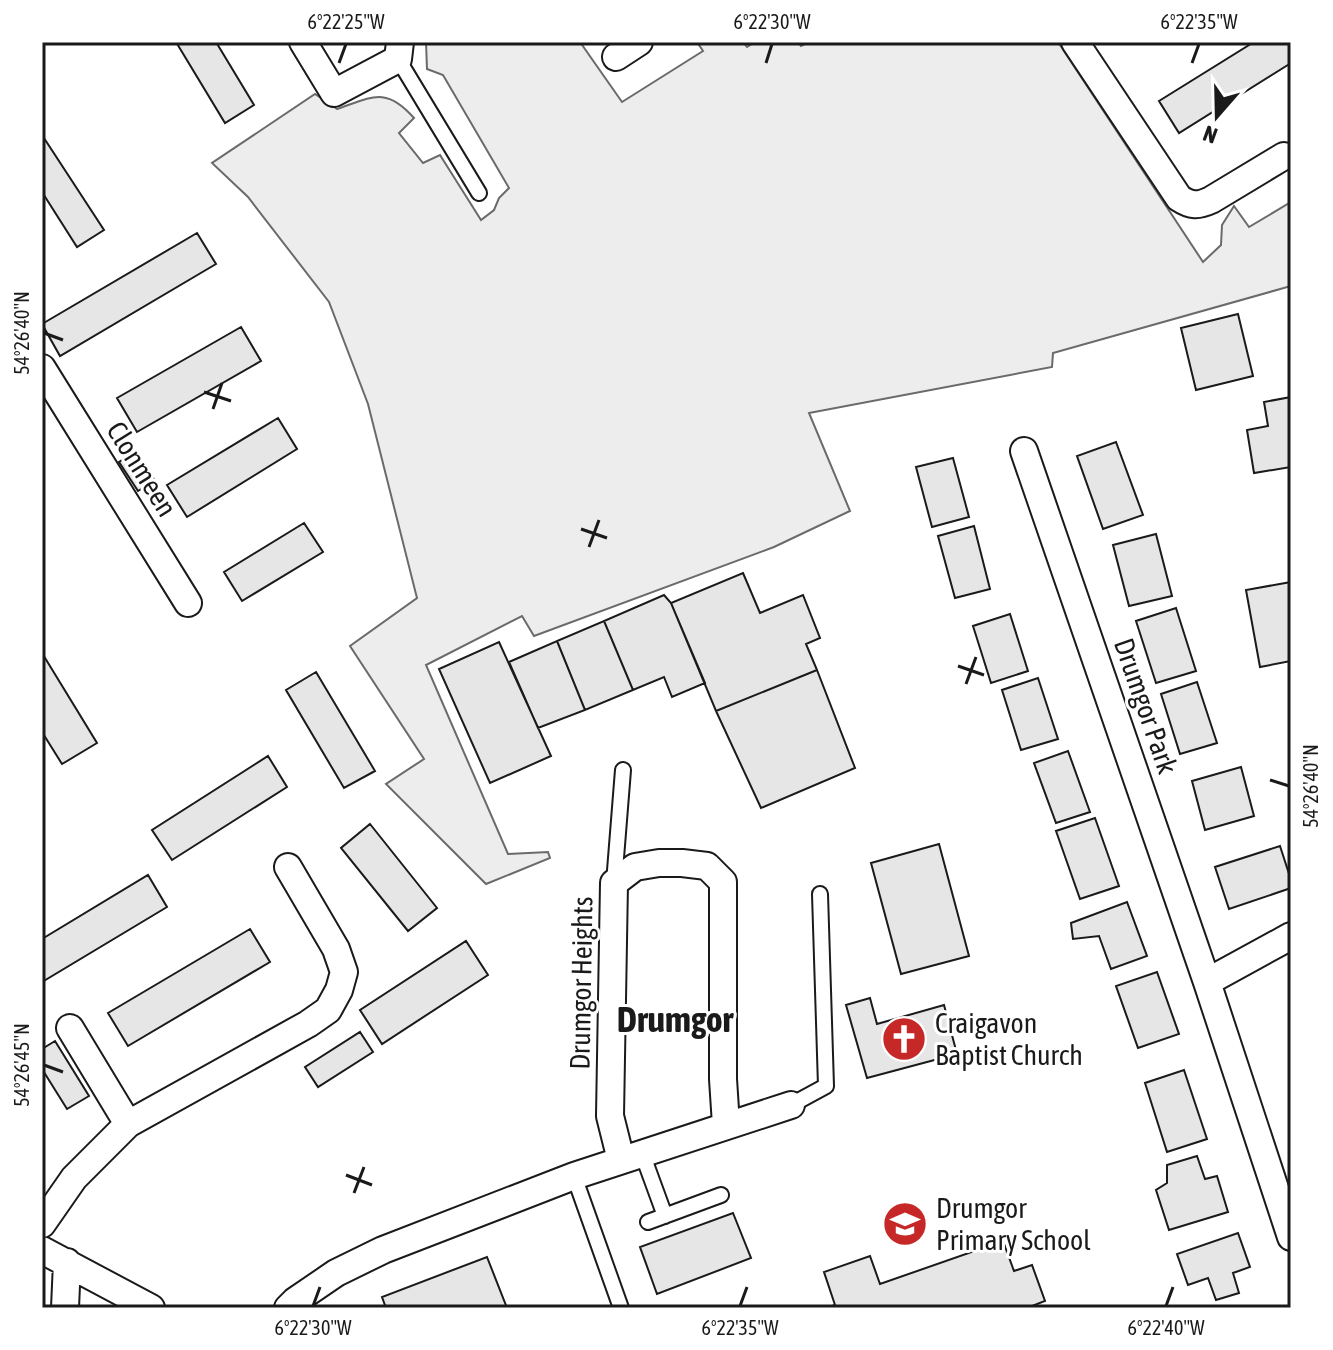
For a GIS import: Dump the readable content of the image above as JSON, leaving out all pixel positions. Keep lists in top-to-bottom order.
{
  "streets": {
    "street": ["Clonmeen", "Drumgor Park", "Drumgor Heights"]
  },
  "districts": ["Drumgor"],
  "places": {
    "church": ["Craigavon Baptist Church"],
    "school or university": ["Drumgor Primary School"]
  },
  "north": "bottom",
  "coordinates": [
    "6°22'25\"W",
    "6°22'30\"W",
    "6°22'35\"W",
    "54°26'40\"N",
    "54°26'45\"N",
    "6°22'40\"W"
  ]
}
